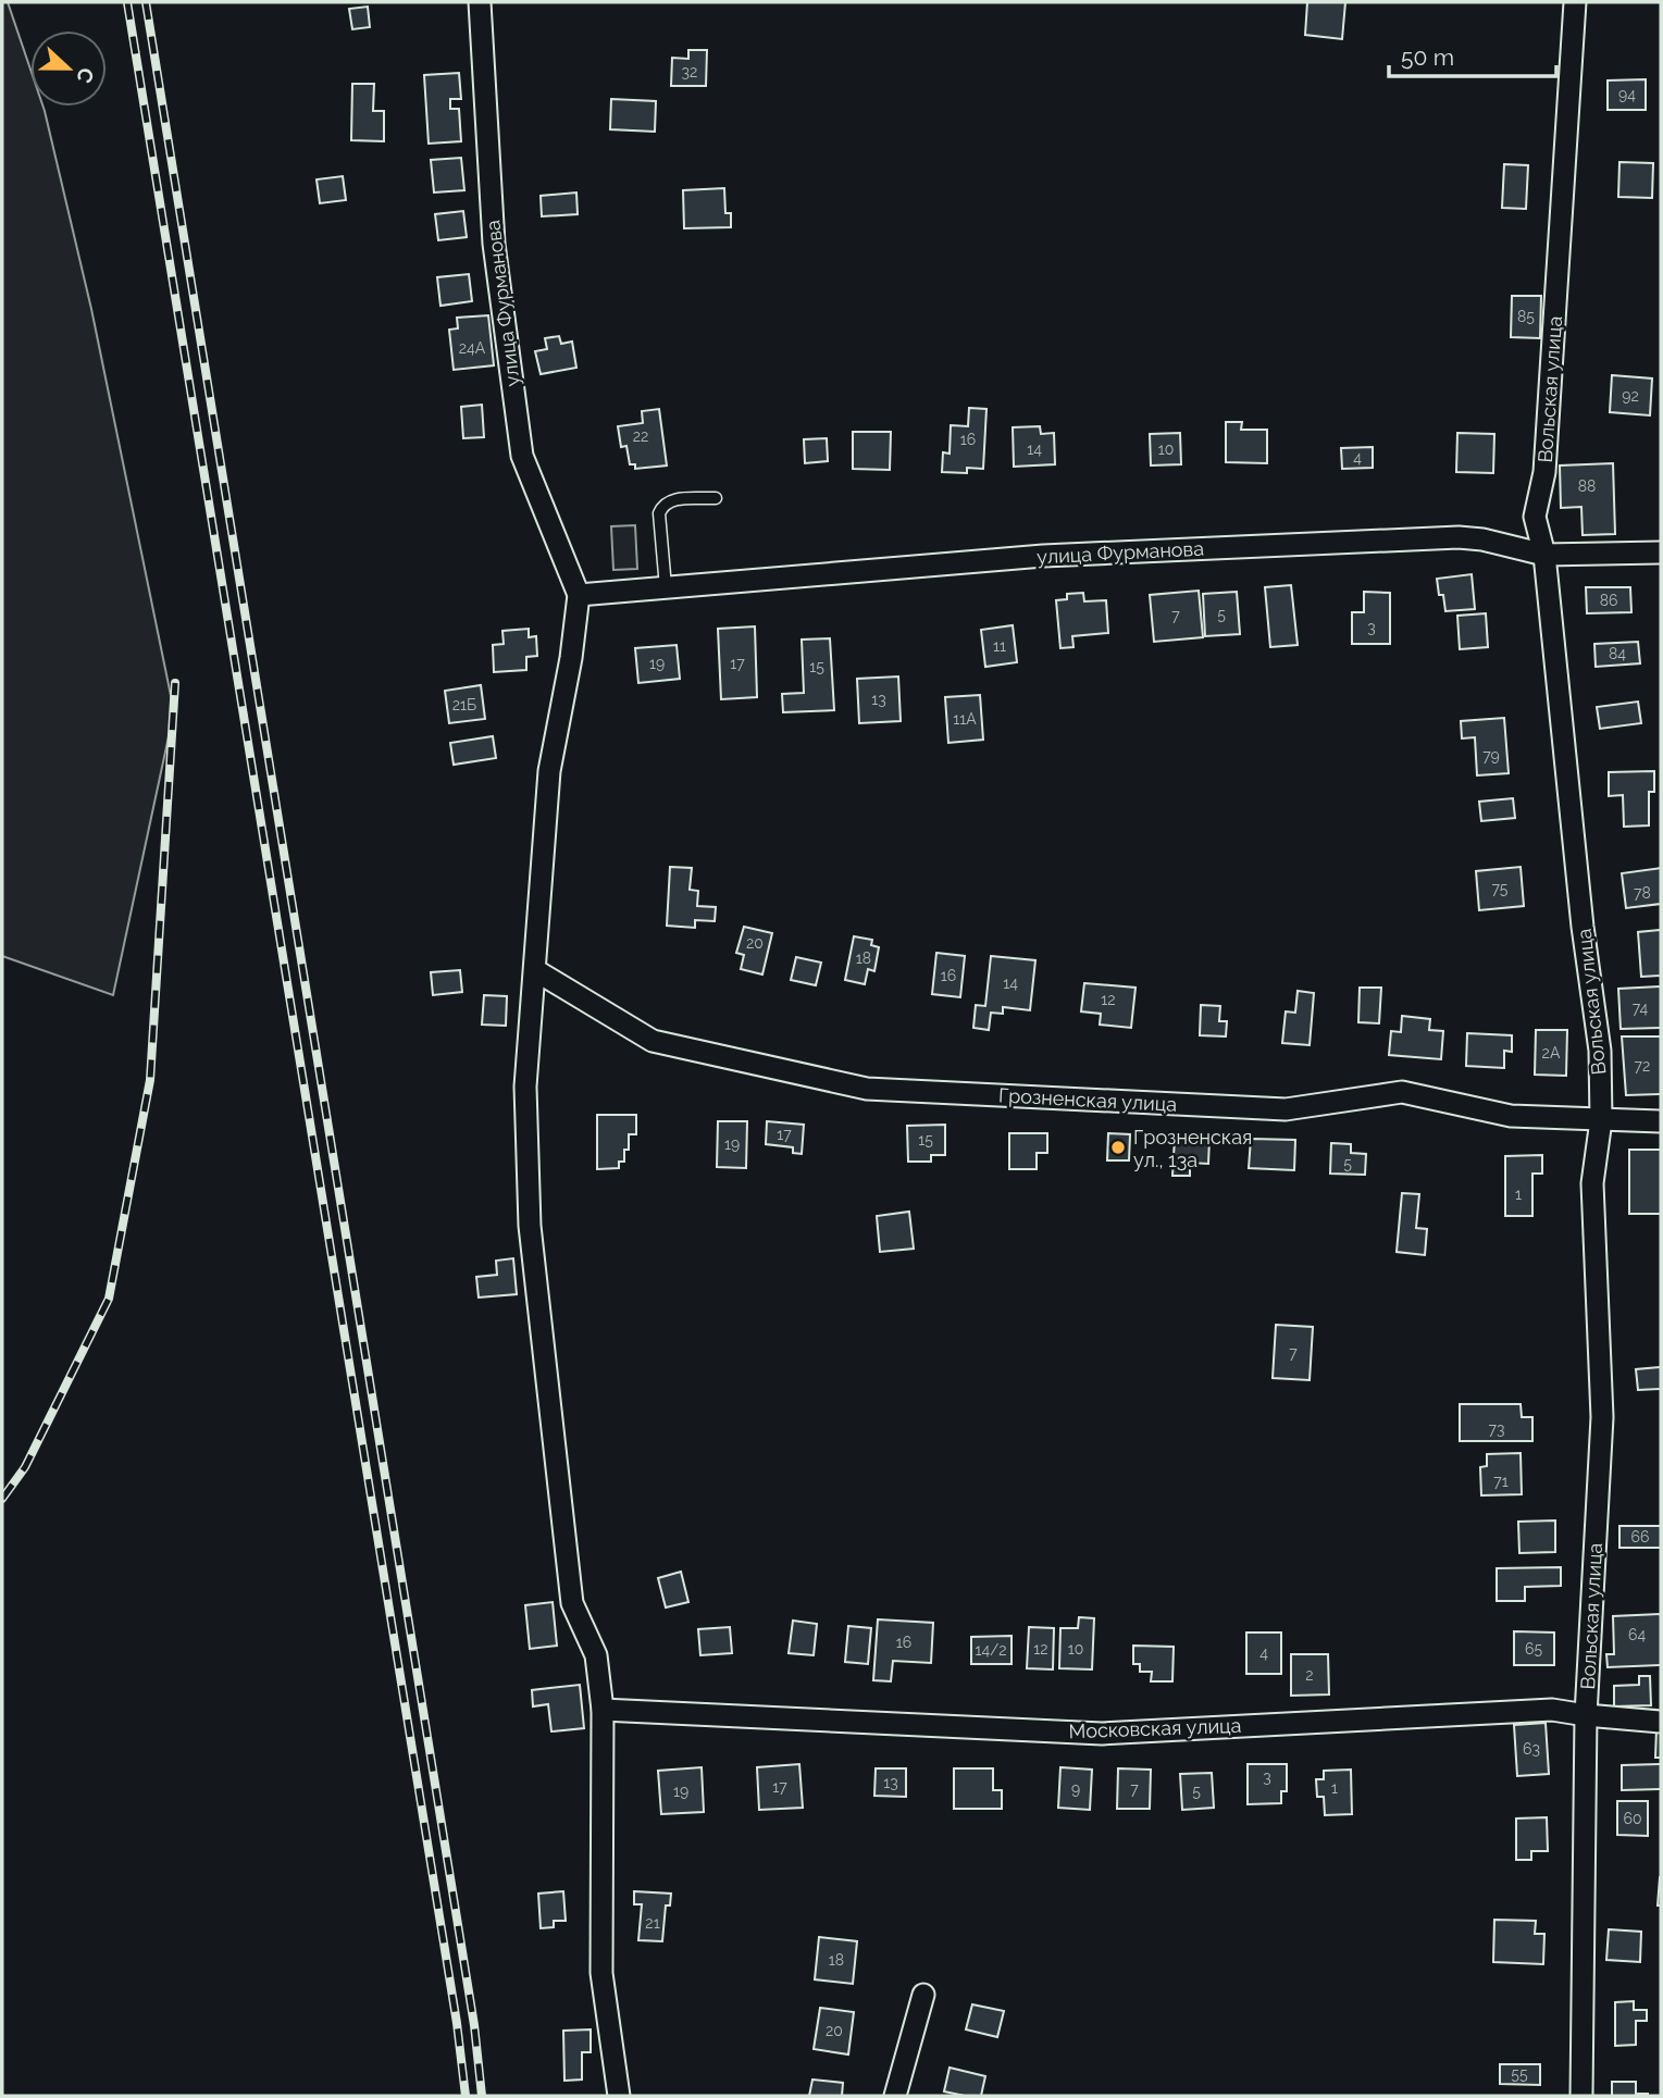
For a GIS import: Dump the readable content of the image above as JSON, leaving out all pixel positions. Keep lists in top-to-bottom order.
{
  "streets": {
    "street": [
      "улица Фурманова",
      "Вольская улица",
      "Грозненская улица",
      "Московская улица"
    ]
  },
  "crossings": [
    ["улица Фурманова", "Вольская улица"],
    ["улица Фурманова", "Грозненская улица"],
    ["улица Фурманова", "Московская улица"],
    ["Вольская улица", "Грозненская улица"],
    ["Вольская улица", "Московская улица"]
  ],
  "places": ["Грозненская ул., 13а"],
  "house_numbers": [
    "32",
    "94",
    "85",
    "24А",
    "92",
    "22",
    "16",
    "14",
    "10",
    "4",
    "88",
    "86",
    "5",
    "7",
    "3",
    "11",
    "84",
    "19",
    "17",
    "15",
    "13",
    "21Б",
    "11А",
    "79",
    "75",
    "78",
    "20",
    "18",
    "16",
    "14",
    "12",
    "74",
    "2А",
    "72",
    "17",
    "15",
    "19",
    "5",
    "1",
    "7",
    "73",
    "71",
    "66",
    "64",
    "16",
    "12",
    "10",
    "65",
    "14/2",
    "4",
    "2",
    "63",
    "3",
    "13",
    "17",
    "1",
    "9",
    "7",
    "19",
    "5",
    "60",
    "21",
    "18",
    "20",
    "55"
  ],
  "scale_bar": "50 m",
  "north": "right"
}
